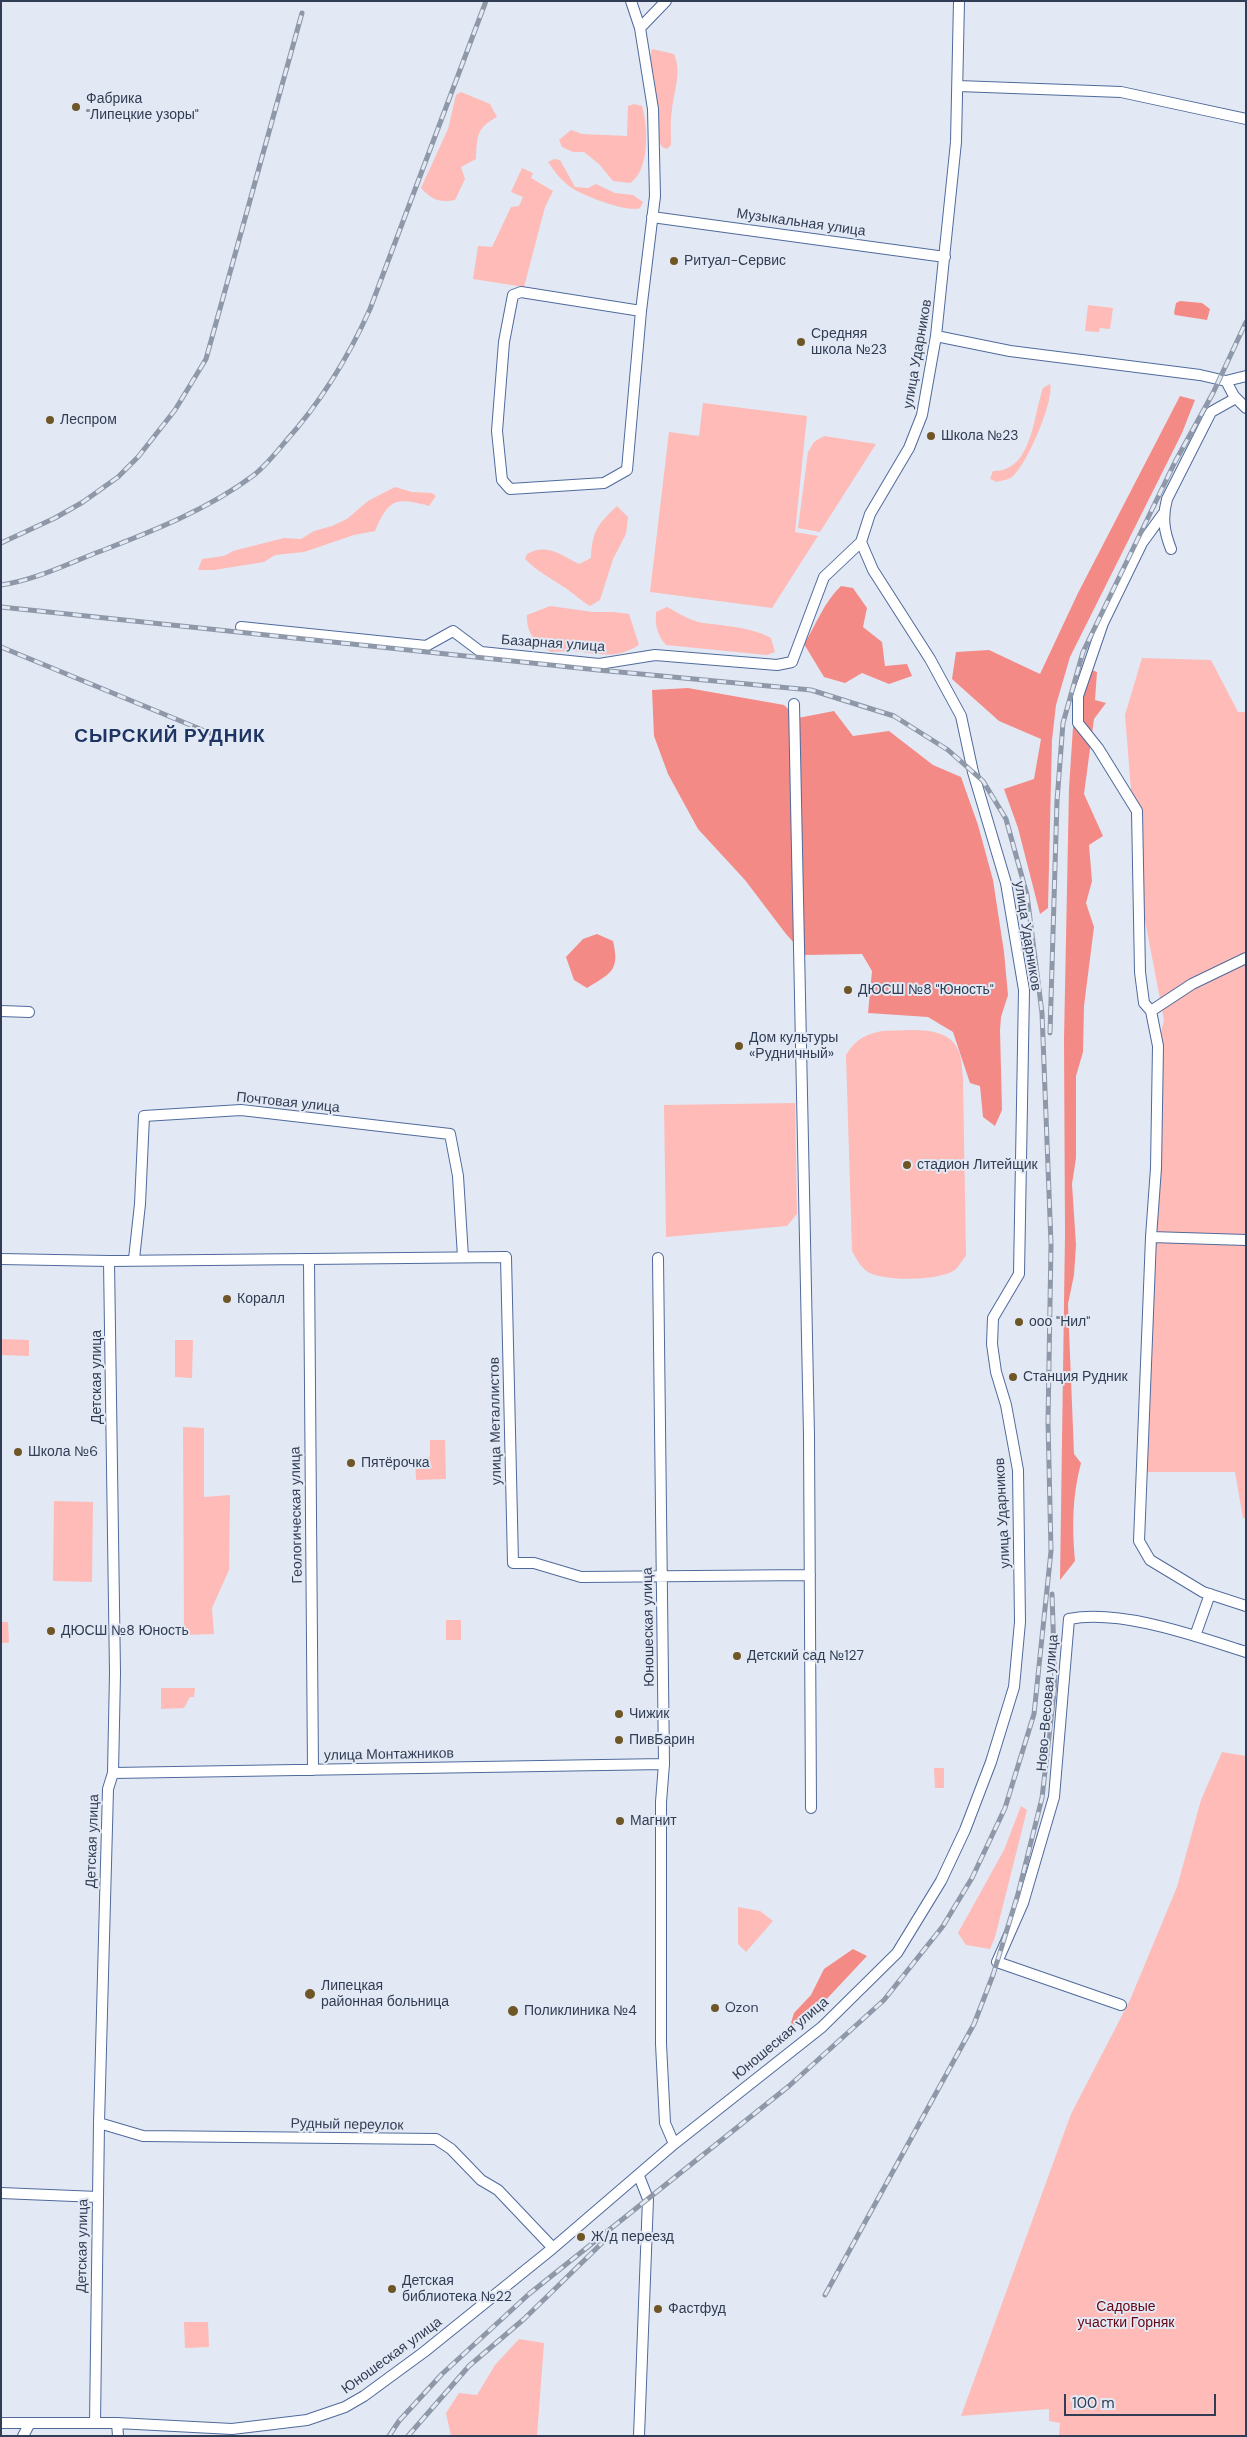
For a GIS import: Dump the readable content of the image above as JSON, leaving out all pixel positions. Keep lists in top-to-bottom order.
{
  "streets": {
    "street": [
      "Музыкальная улица",
      "улица Ударников",
      "Базарная улица",
      "Почтовая улица",
      "Детская улица",
      "улица Металлистов",
      "Геологическая улица",
      "Юношеская улица",
      "Ново-Весовая улица",
      "улица Монтажников",
      "Рудный переулок"
    ]
  },
  "crossings": [
    ["Музыкальная улица", "улица Ударников"],
    ["улица Ударников", "Базарная улица"],
    ["улица Ударников", "Юношеская улица"],
    ["Почтовая улица", "улица Металлистов"],
    ["Детская улица", "улица Монтажников"],
    ["Детская улица", "Рудный переулок"],
    ["улица Металлистов", "Юношеская улица"],
    ["Геологическая улица", "улица Монтажников"],
    ["Юношеская улица", "улица Монтажников"],
    ["Юношеская улица", "Рудный переулок"]
  ],
  "districts": ["СЫРСКИЙ РУДНИК"],
  "parks": ["Садовые участки Горняк"],
  "places": [
    "Фабрика \"Липецкие узоры\"",
    "Ритуал-Сервис",
    "Средняя школа №23",
    "Леспром",
    "Школа №23",
    "ДЮСШ №8 \"Юность\"",
    "Дом культуры «Рудничный»",
    "стадион Литейщик",
    "Коралл",
    "ооо \"Нил\"",
    "Станция Рудник",
    "Школа №6",
    "Пятёрочка",
    "ДЮСШ №8 Юность",
    "Детский сад №127",
    "Чижик",
    "ПивБарин",
    "Магнит",
    "Липецкая районная больница",
    "Ozon",
    "Поликлиника №4",
    "Ж/д переезд",
    "Детская библиотека №22",
    "Фастфуд"
  ],
  "scale_bar": "100 m"
}
